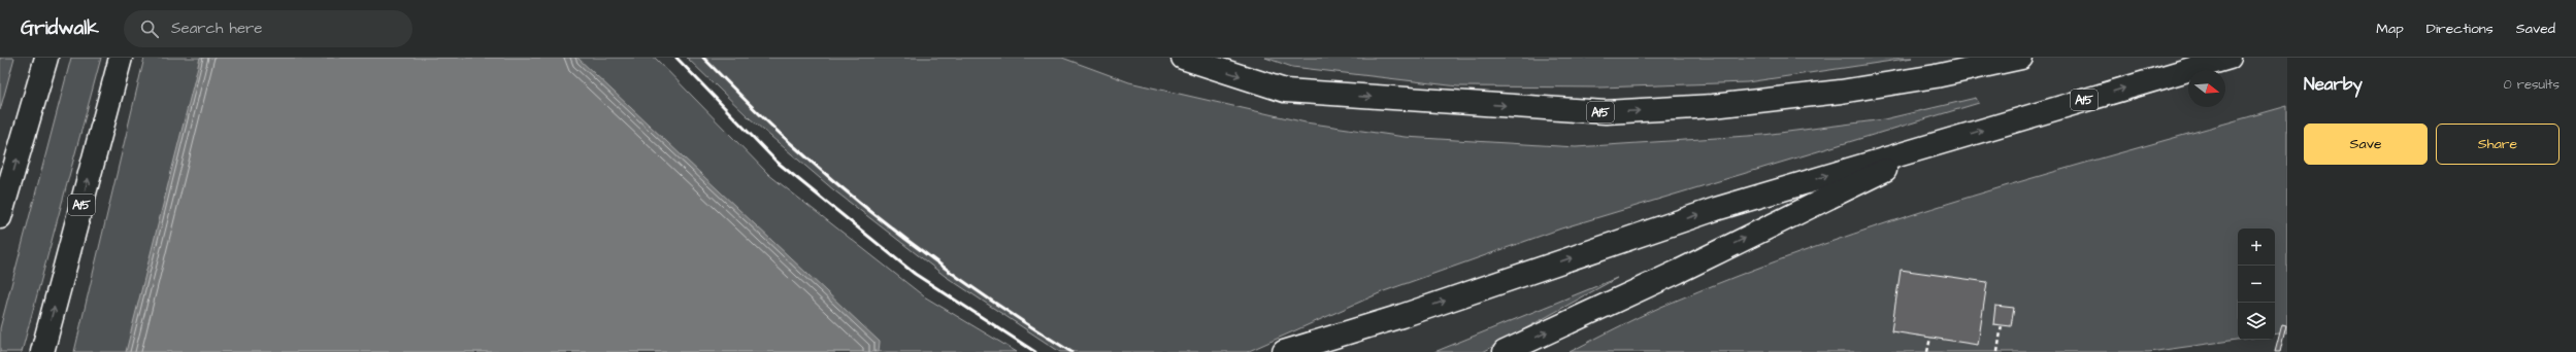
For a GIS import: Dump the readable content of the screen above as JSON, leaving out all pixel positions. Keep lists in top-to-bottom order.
{
  "streets": {
    "highway": ["A15"]
  },
  "north": "right",
  "page": {
    "header": "Gridwalk",
    "search": "Search here",
    "nav": ["Map", "Directions", "Saved"],
    "heading": ["Nearby", "0 results"],
    "buttons": ["Save", "Share"],
    "map_buttons": ["+", "−"]
  }
}
